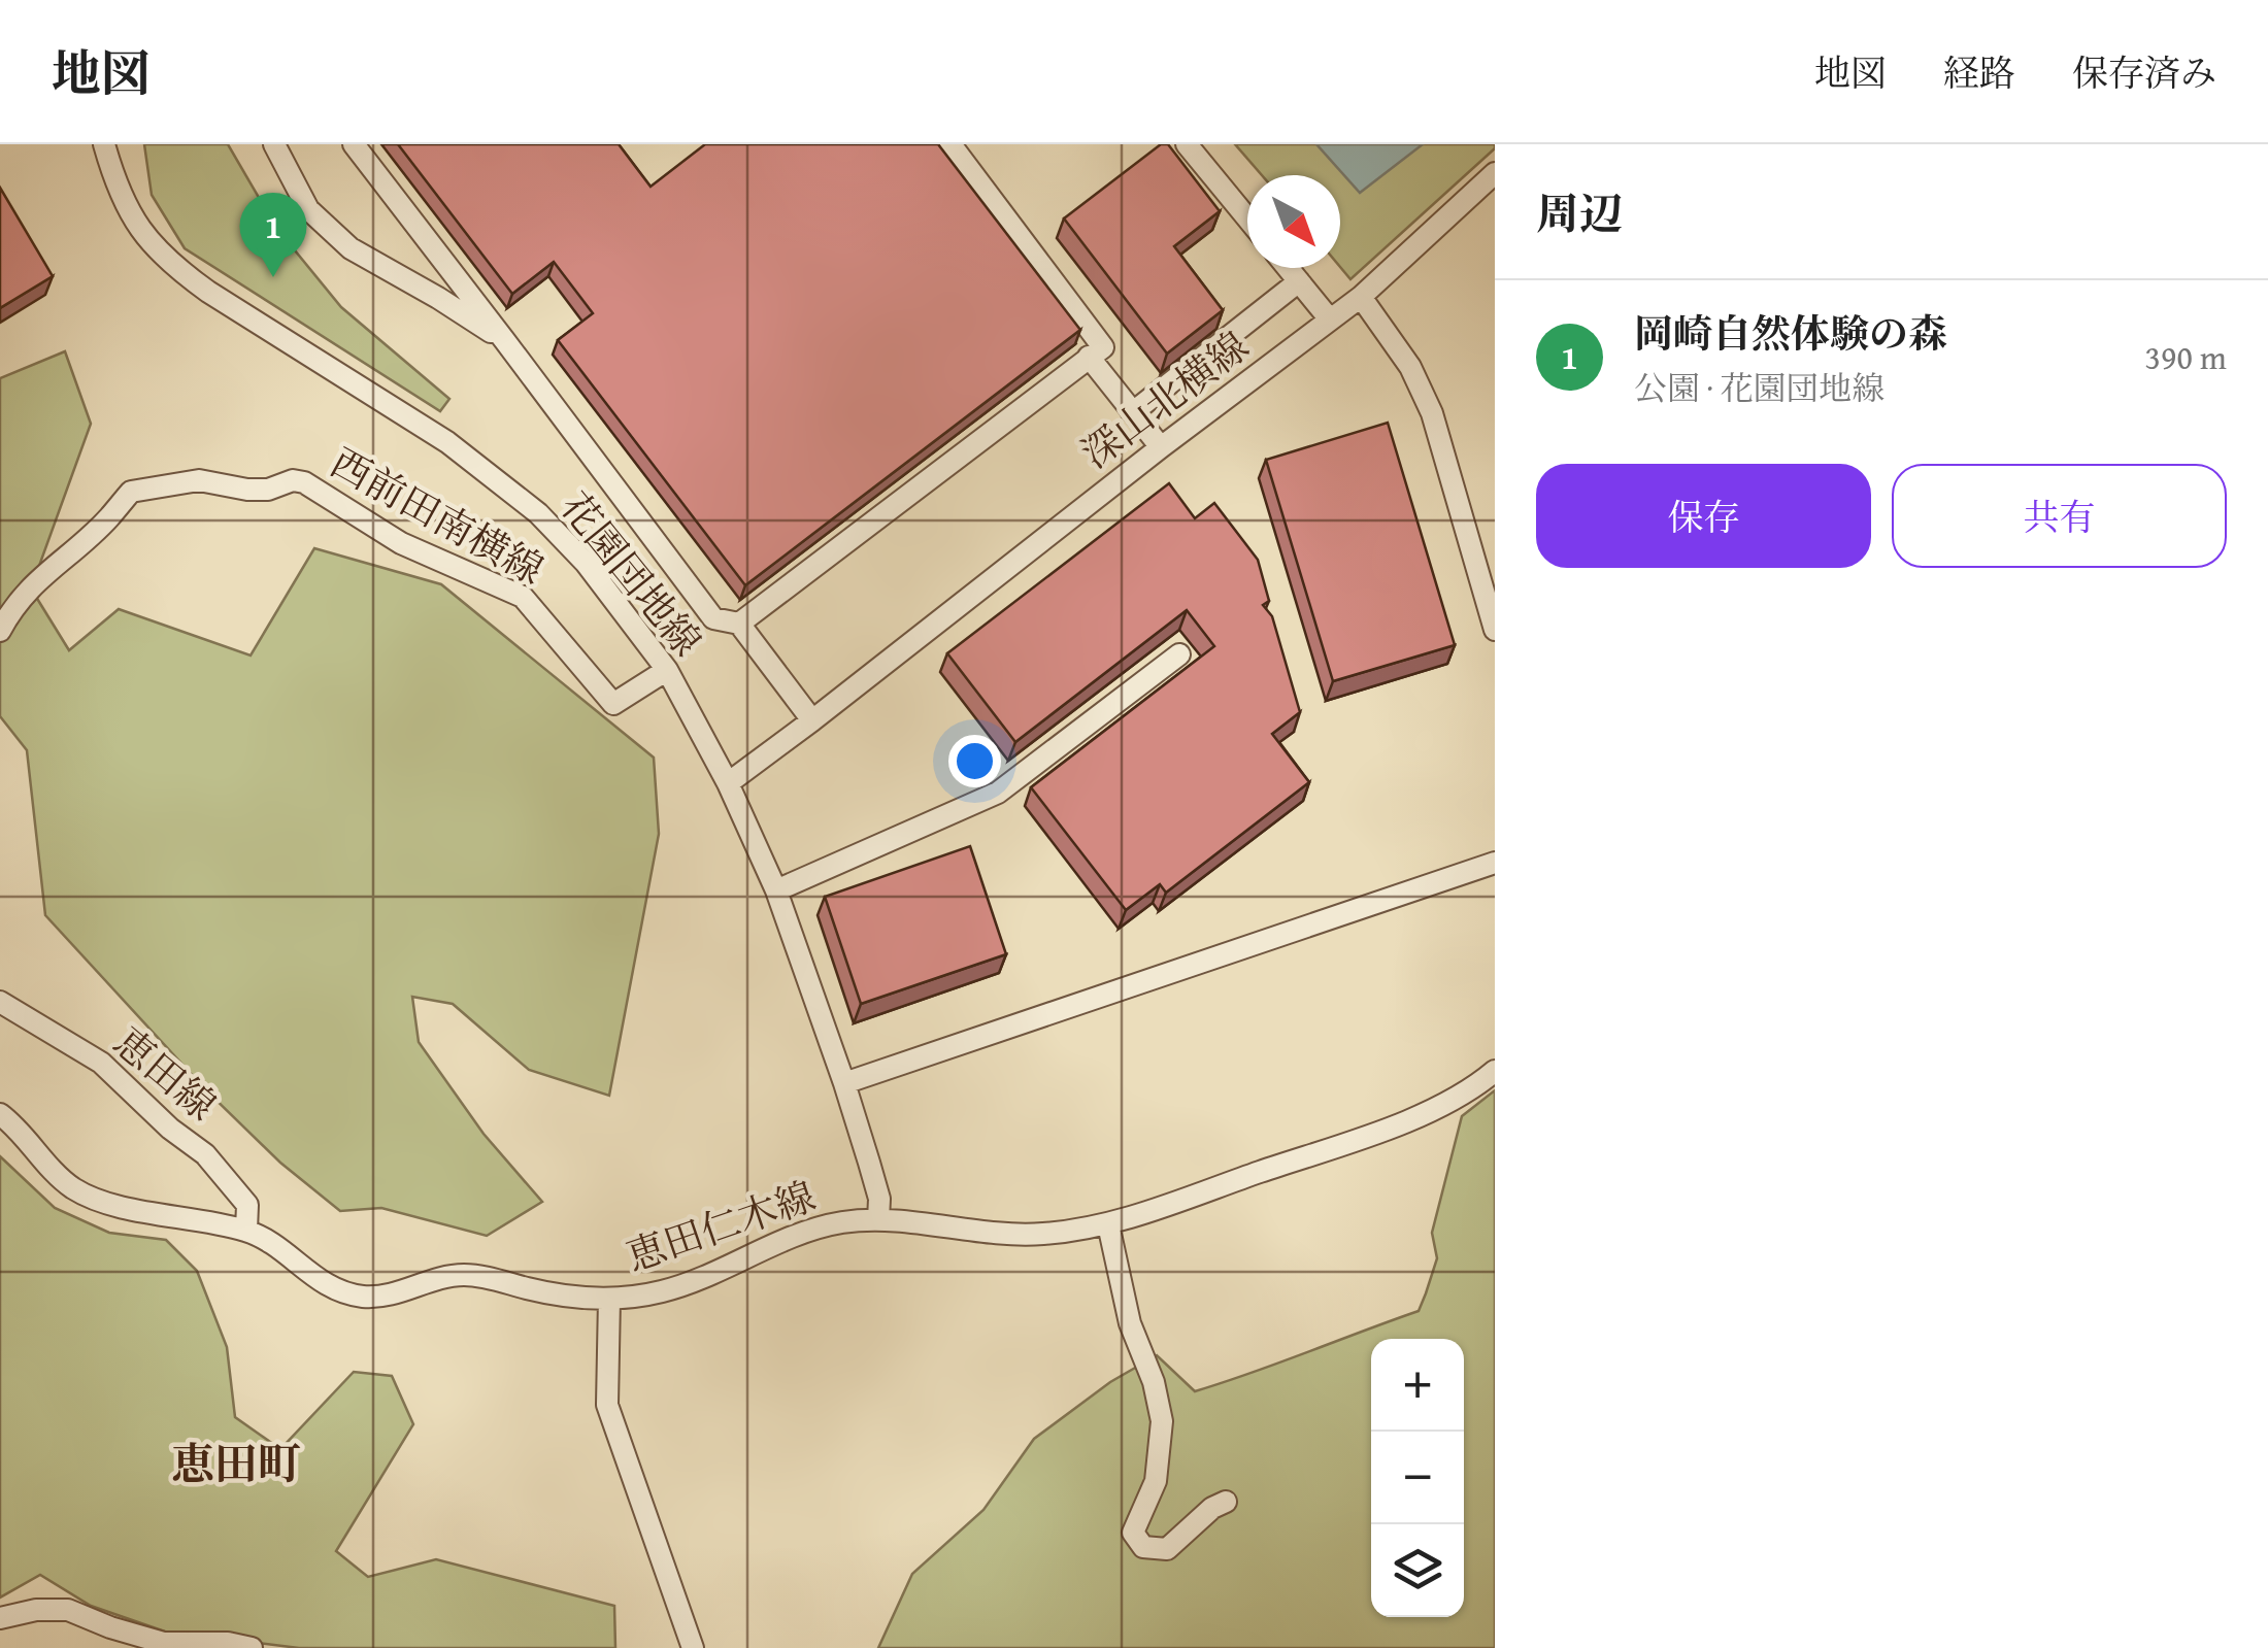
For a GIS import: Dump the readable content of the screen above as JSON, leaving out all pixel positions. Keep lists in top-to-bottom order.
{
  "streets": {
    "street": [
      "深山北横線",
      "西前田南横線",
      "花園団地線",
      "恵田線",
      "恵田仁木線"
    ]
  },
  "crossings": [
    ["深山北横線", "花園団地線"],
    ["西前田南横線", "花園団地線"],
    ["花園団地線", "恵田仁木線"],
    ["恵田線", "恵田仁木線"]
  ],
  "districts": ["恵田町"],
  "north": "bottom right",
  "page": {
    "header": "地図",
    "nav": ["地図", "経路", "保存済み"],
    "heading": "周辺",
    "pins": "1",
    "list": [
      {
        "mark": "1",
        "name": "岡崎自然体験の森",
        "note": "公園 · 花園団地線",
        "value": "390 m"
      }
    ],
    "buttons": ["保存", "共有"],
    "map_buttons": ["+", "−"]
  }
}
